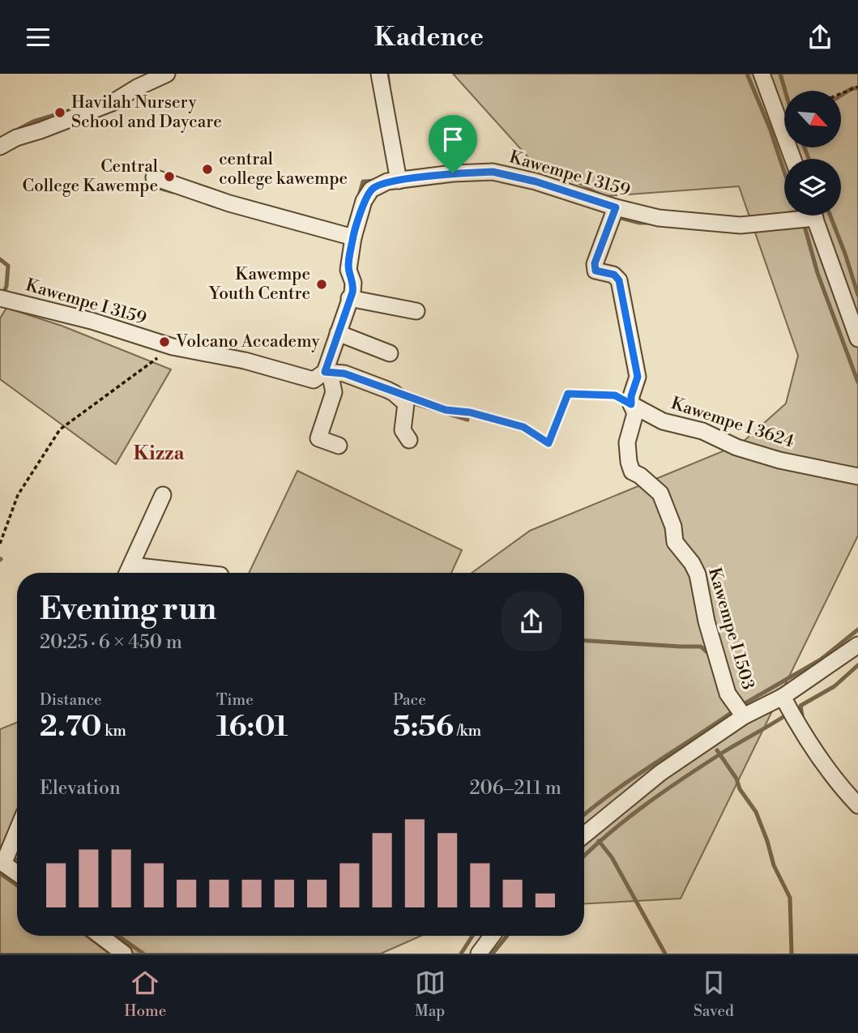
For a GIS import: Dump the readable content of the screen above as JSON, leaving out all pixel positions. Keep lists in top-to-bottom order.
{
  "streets": {
    "street": ["Kawempe I 3159", "Kawempe I 3624", "Kawempe I 1503"]
  },
  "crossings": [
    ["Kawempe I 3159", "Kawempe I 1503"],
    ["Kawempe I 3624", "Kawempe I 1503"]
  ],
  "districts": ["Kizza"],
  "places": [
    "Havilah Nursery School and Daycare",
    "central college kawempe",
    "Central College Kawempe",
    "Kawempe Youth Centre",
    "Volcano Accademy"
  ],
  "north": "bottom right",
  "page": {
    "header": "Kadence",
    "heading": ["Evening run", "20:25 · 6 × 450 m"],
    "stats": [
      ["Distance", "2.70 km"],
      ["Time", "16:01"],
      ["Pace", "5:56 /km"]
    ],
    "chart": ["Elevation", "206–211 m"],
    "tabs": ["Home", "Map", "Saved"]
  }
}
